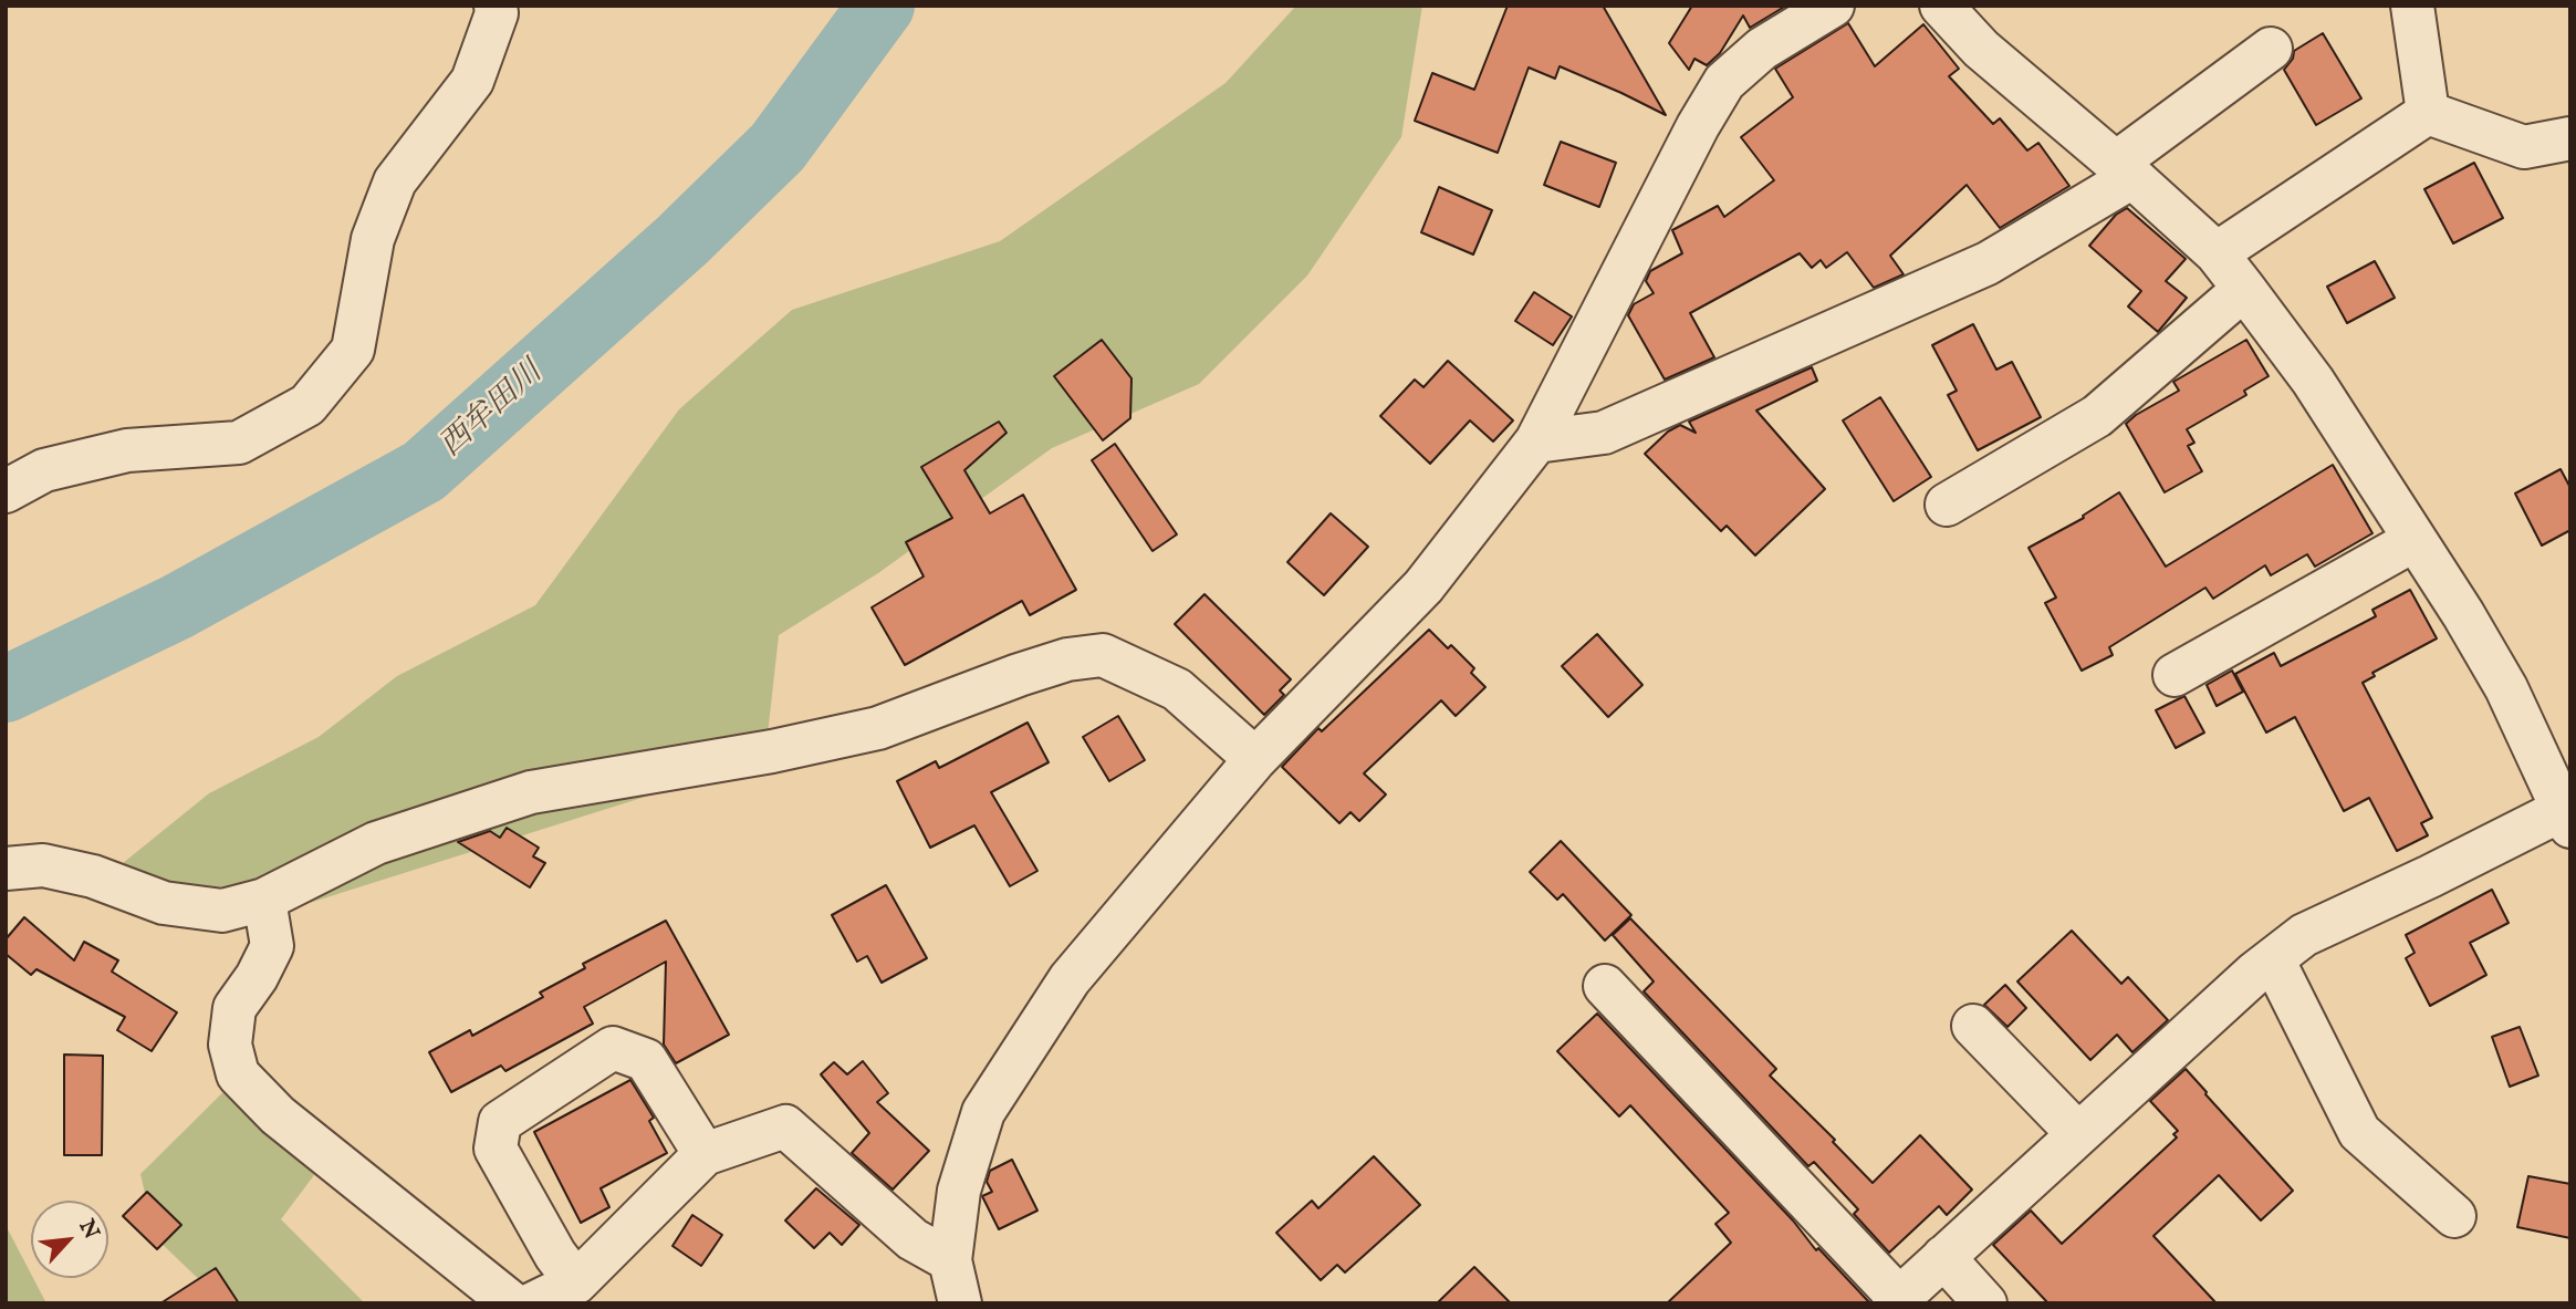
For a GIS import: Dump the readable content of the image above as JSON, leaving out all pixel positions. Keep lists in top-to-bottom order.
{
  "water": ["西牟田川"],
  "north": "top right"
}
